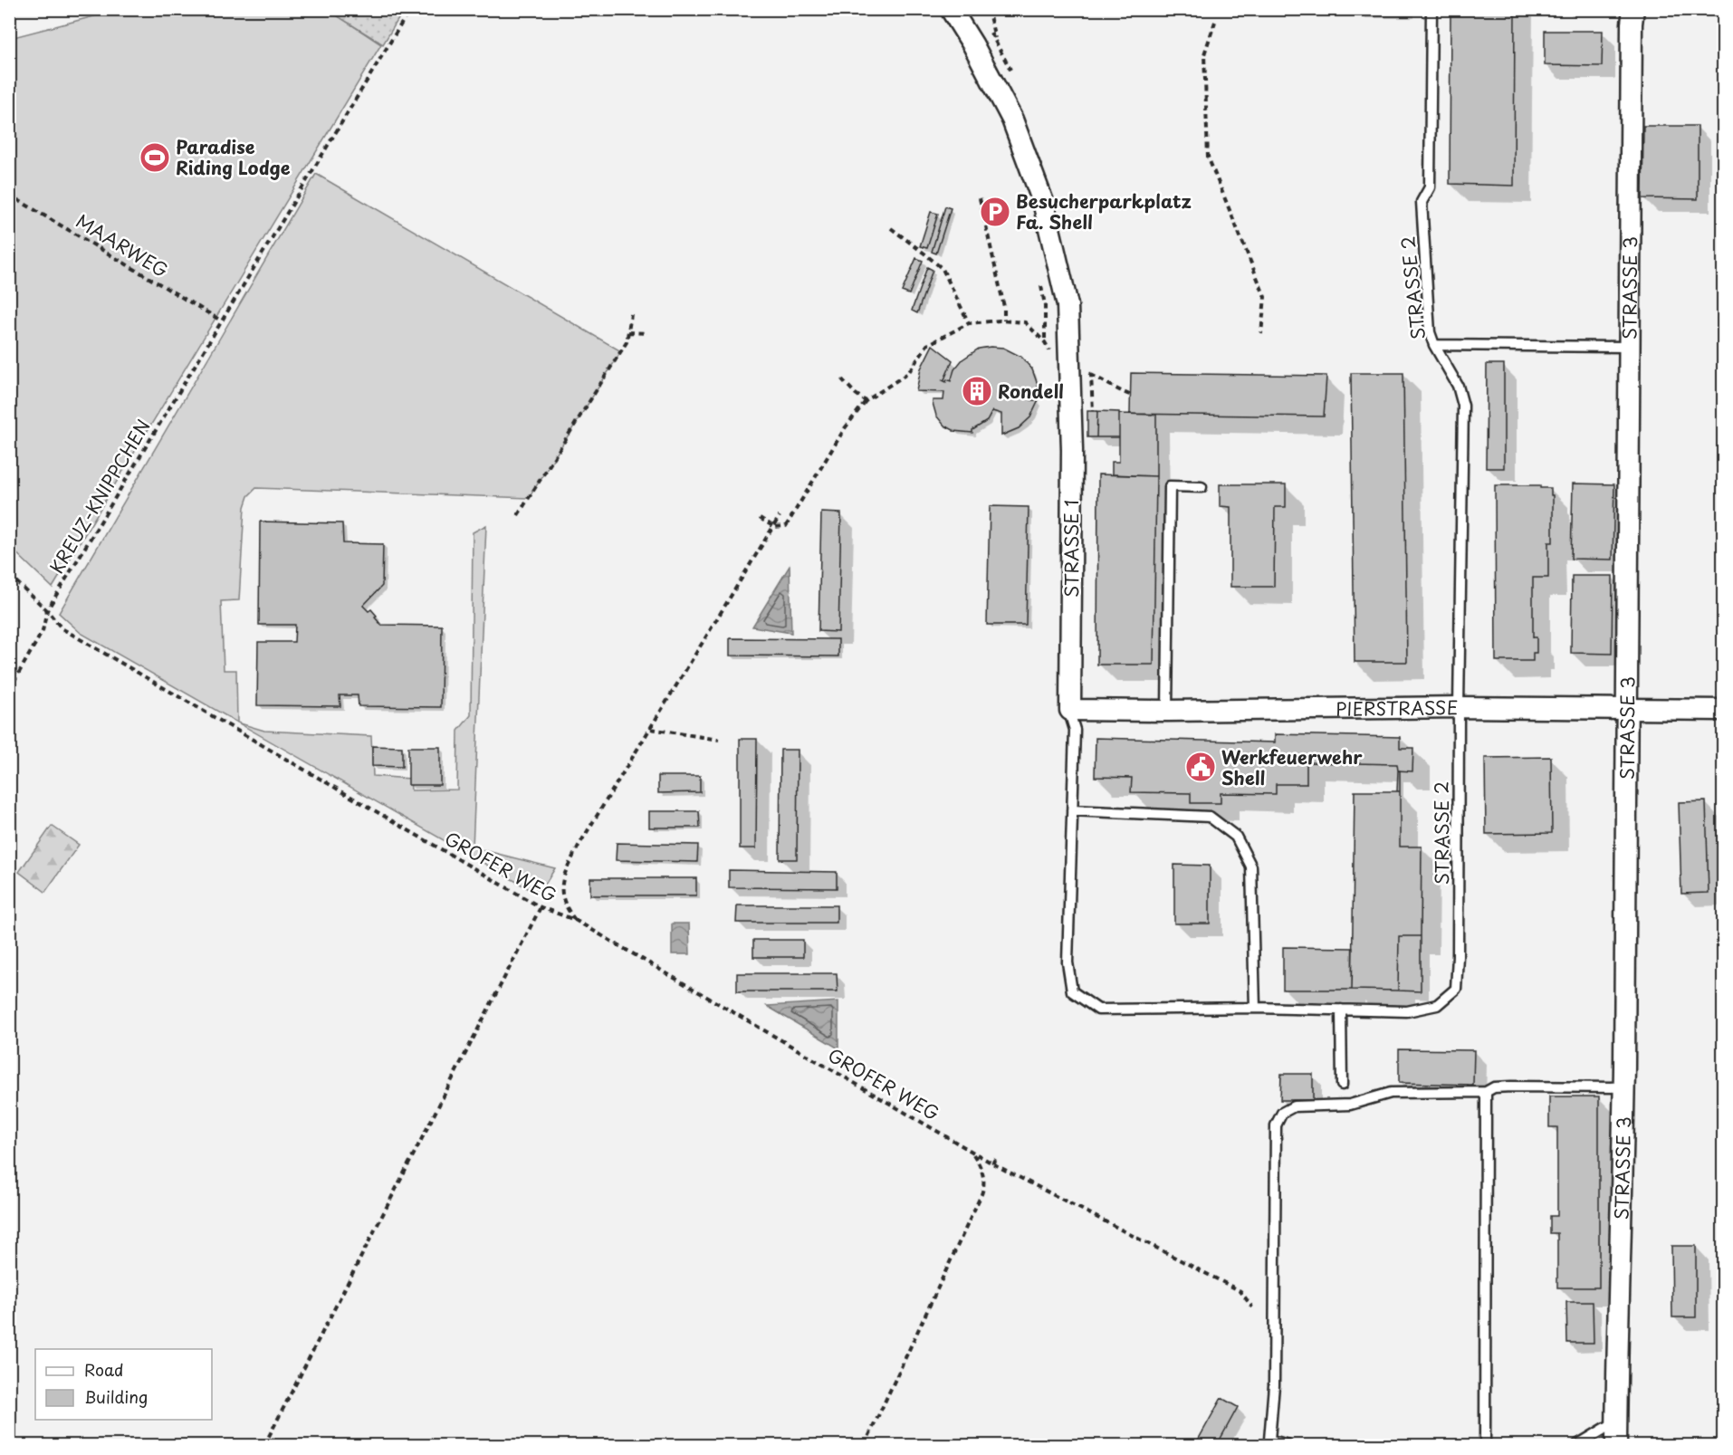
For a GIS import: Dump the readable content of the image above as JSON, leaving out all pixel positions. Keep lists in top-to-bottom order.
{
  "streets": {
    "street": ["STRASSE 3", "STRASSE 1", "PIERSTRASSE"],
    "lane": ["STRASSE 2"],
    "path": ["MAARWEG", "KREUZ-KNIPPCHEN", "GROFER WEG"]
  },
  "crossings": [
    ["MAARWEG", "KREUZ-KNIPPCHEN"],
    ["STRASSE 2", "STRASSE 1"],
    ["STRASSE 2", "PIERSTRASSE"],
    ["STRASSE 3", "PIERSTRASSE"],
    ["KREUZ-KNIPPCHEN", "GROFER WEG"],
    ["STRASSE 1", "PIERSTRASSE"]
  ],
  "places": {
    "sports": ["Paradise Riding Lodge"],
    "parking": ["Besucherparkplatz Fa. Shell"],
    "building": ["Rondell"],
    "public building": ["Werkfeuerwehr Shell"]
  },
  "legend": ["Road", "Building"]
}
